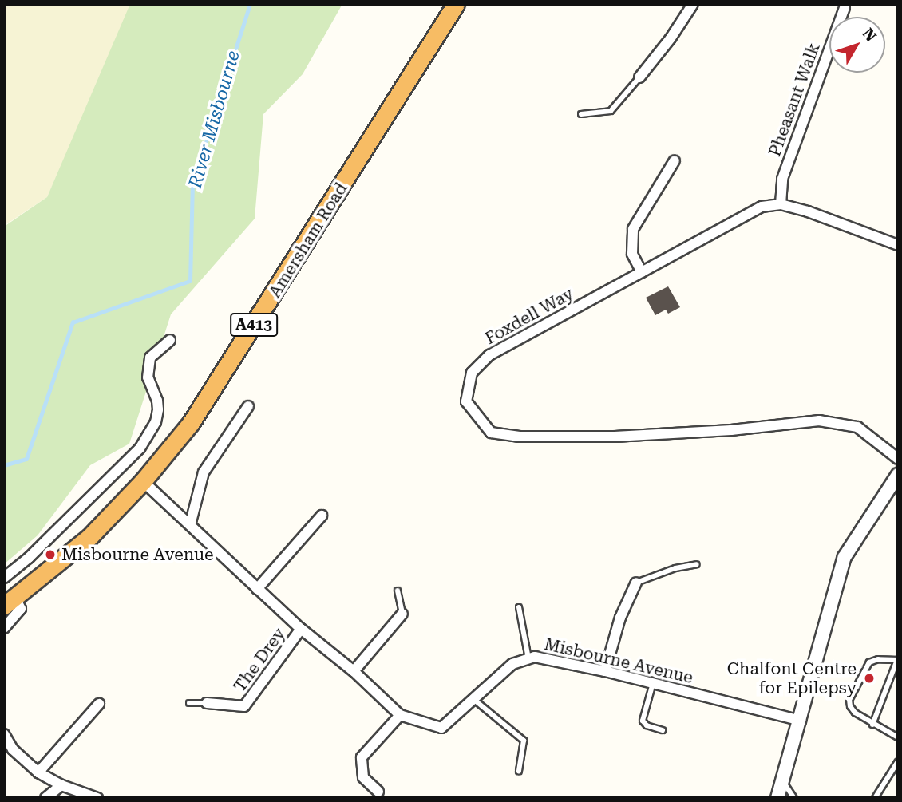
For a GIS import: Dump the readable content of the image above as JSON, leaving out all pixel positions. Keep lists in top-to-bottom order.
{
  "streets": {
    "highway": ["Amersham Road", "A413"],
    "street": [
      "Pheasant Walk",
      "Foxdell Way",
      "The Drey",
      "Misbourne Avenue"
    ]
  },
  "crossings": [
    ["Pheasant Walk", "Foxdell Way"],
    ["Amersham Road", "Misbourne Avenue"],
    ["The Drey", "Misbourne Avenue"]
  ],
  "water": ["River Misbourne"],
  "places": ["Misbourne Avenue", "Chalfont Centre for Epilepsy"],
  "north": "top right"
}
